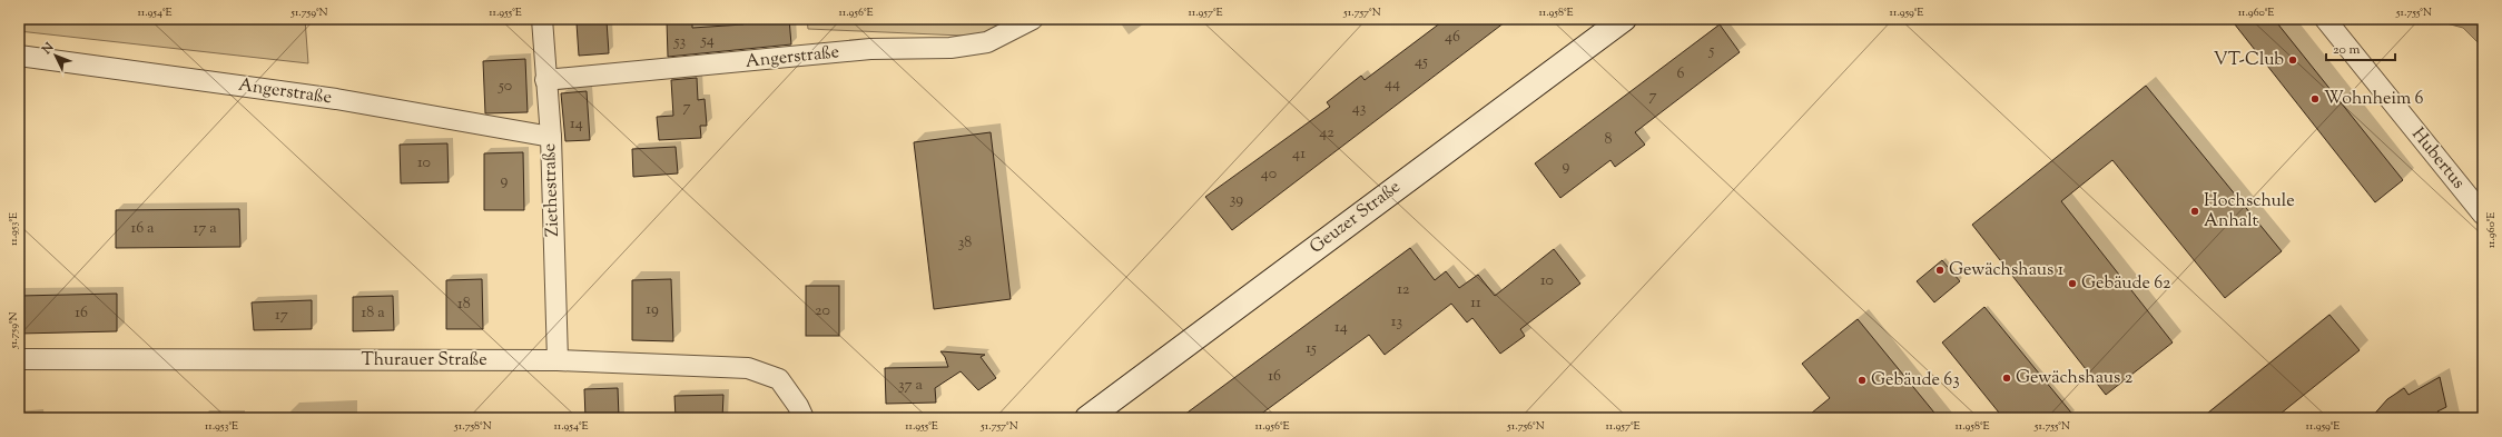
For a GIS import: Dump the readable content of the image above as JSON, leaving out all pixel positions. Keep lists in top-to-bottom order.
{
  "streets": {
    "main road": ["Geuzer Straße"],
    "street": [
      "Angerstraße",
      "Hubertus",
      "Ziethestraße",
      "Thurauer Straße"
    ]
  },
  "crossings": [
    ["Angerstraße", "Ziethestraße"],
    ["Ziethestraße", "Thurauer Straße"]
  ],
  "places": [
    "VT-Club",
    "Wohnheim 6",
    "Hochschule Anhalt",
    "Gewächshaus 1",
    "Gebäude 62",
    "Gewächshaus 2",
    "Gebäude 63"
  ],
  "house_numbers": [
    "46",
    "54",
    "53",
    "5",
    "45",
    "6",
    "44",
    "50",
    "7",
    "7",
    "43",
    "14",
    "42",
    "8",
    "41",
    "10",
    "9",
    "40",
    "9",
    "39",
    "16 a",
    "17 a",
    "38",
    "10",
    "12",
    "11",
    "18",
    "19",
    "20",
    "16",
    "18 a",
    "17",
    "13",
    "14",
    "15",
    "16",
    "37 a"
  ],
  "scale_bar": "20 m",
  "north": "top left",
  "coordinates": [
    "11.954°E",
    "51.759°N",
    "11.955°E",
    "11.956°E",
    "11.957°E",
    "51.757°N",
    "11.958°E",
    "11.959°E",
    "11.960°E",
    "51.755°N",
    "11.953°E",
    "51.758°N",
    "51.756°N"
  ]
}
